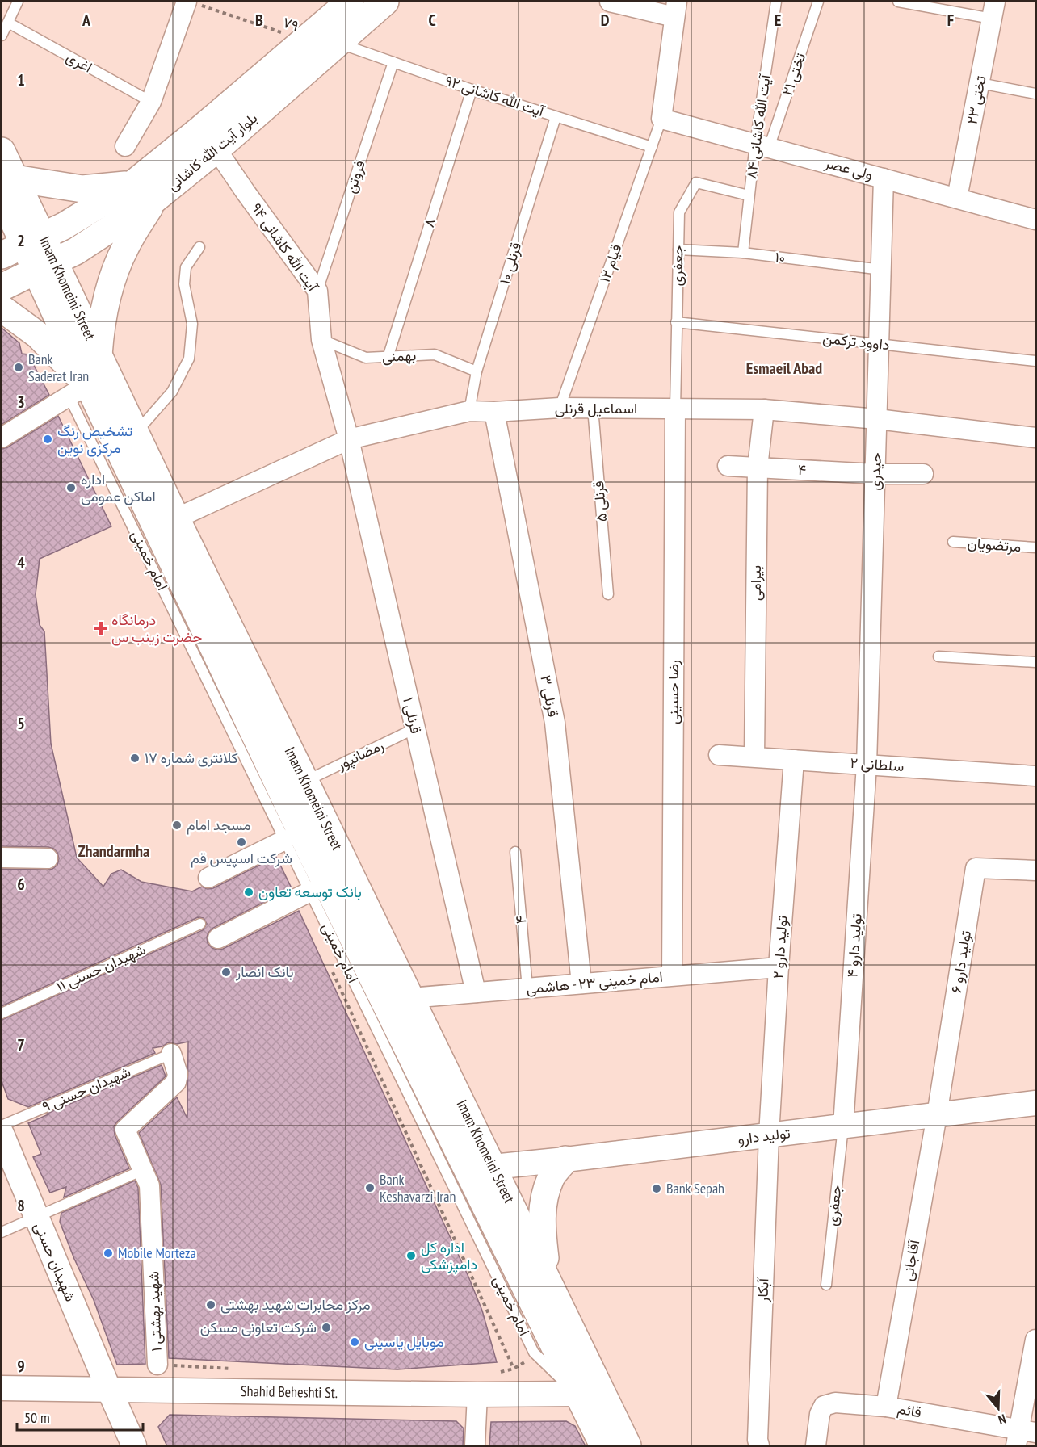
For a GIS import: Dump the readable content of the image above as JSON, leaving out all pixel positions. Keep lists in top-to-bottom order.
{
  "streets": {
    "main road": ["بلوار آیت الله کاشانی", "Imam Khomeini Street"],
    "street": [
      "تختی ۲۳",
      "ولی عصر",
      "آیت الله کاشانی ۹۴",
      "اسماعیل قرنلی",
      "۴",
      "حیدری",
      "بیرامی",
      "رضا حسینی",
      "قرنلی ۳",
      "قرنلی ۱",
      "۲ سلطانی",
      "تولید دارو ۴",
      "تولید دارو ۲",
      "تولید دارو ۶",
      "امام خمینی ۲۳ - هاشمی",
      "تولید دارو",
      "آقاجانی",
      "شهیدان حسنی",
      "آبکار",
      "شهید بهشتی ۱",
      "Shahid Beheshti St.",
      "قائم"
    ],
    "lane": [
      "اغری",
      "تختی ۲۱",
      "آیت الله کاشانی ۹۲",
      "آیت الله کاشانی ۸۴",
      "فروتن",
      "۸",
      "۱۰",
      "قرنلی ۱۰",
      "۱۲ قیام",
      "جعفری",
      "داوود ترکمن",
      "بهمنی",
      "قرنلی ۵",
      "مرتضویان",
      "امام خمینی",
      "رمضانپور",
      "شهیدان حسنی ۱۱",
      "شهیدان حسنی ۹"
    ],
    "path": ["۷۹"]
  },
  "crossings": [
    ["۷۹", "بلوار آیت الله کاشانی"],
    ["تختی ۲۱", "آیت الله کاشانی ۸۴"],
    ["تختی ۲۱", "ولی عصر"],
    ["آیت الله کاشانی ۹۲", "بلوار آیت الله کاشانی"],
    ["آیت الله کاشانی ۹۲", "فروتن"],
    ["آیت الله کاشانی ۹۲", "۸"],
    ["آیت الله کاشانی ۹۲", "قرنلی ۱۰"],
    ["آیت الله کاشانی ۹۲", "۱۲ قیام"],
    ["تختی ۲۳", "ولی عصر"],
    ["آیت الله کاشانی ۸۴", "ولی عصر"],
    ["آیت الله کاشانی ۸۴", "۱۰"],
    ["آیت الله کاشانی ۸۴", "جعفری"],
    ["بلوار آیت الله کاشانی", "آیت الله کاشانی ۹۴"],
    ["بلوار آیت الله کاشانی", "Imam Khomeini Street"],
    ["ولی عصر", "۱۲ قیام"],
    ["ولی عصر", "حیدری"],
    ["فروتن", "آیت الله کاشانی ۹۴"],
    ["۸", "بهمنی"],
    ["آیت الله کاشانی ۹۴", "بهمنی"],
    ["آیت الله کاشانی ۹۴", "اسماعیل قرنلی"],
    ["آیت الله کاشانی ۹۴", "قرنلی ۱"],
    ["۱۰", "جعفری"],
    ["۱۰", "حیدری"],
    ["قرنلی ۱۰", "بهمنی"],
    ["قرنلی ۱۰", "اسماعیل قرنلی"],
    ["۱۲ قیام", "اسماعیل قرنلی"],
    ["جعفری", "داوود ترکمن"],
    ["جعفری", "اسماعیل قرنلی"],
    ["جعفری", "رضا حسینی"],
    ["جعفری", "تولید دارو ۴"],
    ["جعفری", "تولید دارو"],
    ["Imam Khomeini Street", "اسماعیل قرنلی"],
    ["Imam Khomeini Street", "امام خمینی"],
    ["Imam Khomeini Street", "رمضانپور"],
    ["Imam Khomeini Street", "امام خمینی ۲۳ - هاشمی"],
    ["Imam Khomeini Street", "تولید دارو"],
    ["Imam Khomeini Street", "Shahid Beheshti St."],
    ["داوود ترکمن", "حیدری"],
    ["اسماعیل قرنلی", "حیدری"],
    ["اسماعیل قرنلی", "قرنلی ۵"],
    ["اسماعیل قرنلی", "بیرامی"],
    ["اسماعیل قرنلی", "رضا حسینی"],
    ["اسماعیل قرنلی", "قرنلی ۳"],
    ["اسماعیل قرنلی", "قرنلی ۱"],
    ["۴", "حیدری"],
    ["۴", "بیرامی"],
    ["۴", "امام خمینی ۲۳ - هاشمی"],
    ["حیدری", "۲ سلطانی"],
    ["حیدری", "تولید دارو ۴"],
    ["امام خمینی", "Shahid Beheshti St."],
    ["بیرامی", "۲ سلطانی"],
    ["رضا حسینی", "امام خمینی ۲۳ - هاشمی"],
    ["قرنلی ۳", "امام خمینی ۲۳ - هاشمی"],
    ["قرنلی ۱", "رمضانپور"],
    ["قرنلی ۱", "امام خمینی ۲۳ - هاشمی"],
    ["۲ سلطانی", "تولید دارو ۴"],
    ["۲ سلطانی", "تولید دارو ۲"],
    ["تولید دارو ۴", "تولید دارو"],
    ["تولید دارو ۲", "امام خمینی ۲۳ - هاشمی"],
    ["تولید دارو ۲", "تولید دارو"],
    ["تولید دارو ۲", "آبکار"],
    ["تولید دارو ۶", "تولید دارو"],
    ["تولید دارو ۶", "آقاجانی"],
    ["شهیدان حسنی ۹", "شهید بهشتی ۱"],
    ["تولید دارو", "آقاجانی"],
    ["تولید دارو", "آبکار"],
    ["آقاجانی", "قائم"],
    ["شهیدان حسنی", "Shahid Beheshti St."]
  ],
  "districts": ["Esmaeil Abad", "Zhandarmha"],
  "places": {
    "other": [
      "Bank Saderat Iran",
      "تشخیص رنگ مرکزی نوین",
      "اداره اماکن عمومی",
      "کلانتری شماره ۱۷",
      "مسجد امام",
      "شرکت اسپیس قم",
      "بانک توسعه تعاون",
      "بانک انصار",
      "Bank Keshavarzi Iran",
      "Bank Sepah",
      "Mobile Morteza",
      "اداره کل دامپزشکی",
      "مرکز مخابرات شهید بهشتی",
      "شرکت تعاونی مسکن",
      "موبایل یاسینی"
    ],
    "health": ["درمانگاه حضرت زینب س"]
  },
  "scale_bar": "50 m",
  "north": "bottom",
  "grid": {
    "columns": [
      "A",
      "B",
      "C",
      "D",
      "E",
      "F"
    ],
    "rows": [
      "1",
      "2",
      "3",
      "4",
      "5",
      "6",
      "7",
      "8",
      "9"
    ]
  }
}
